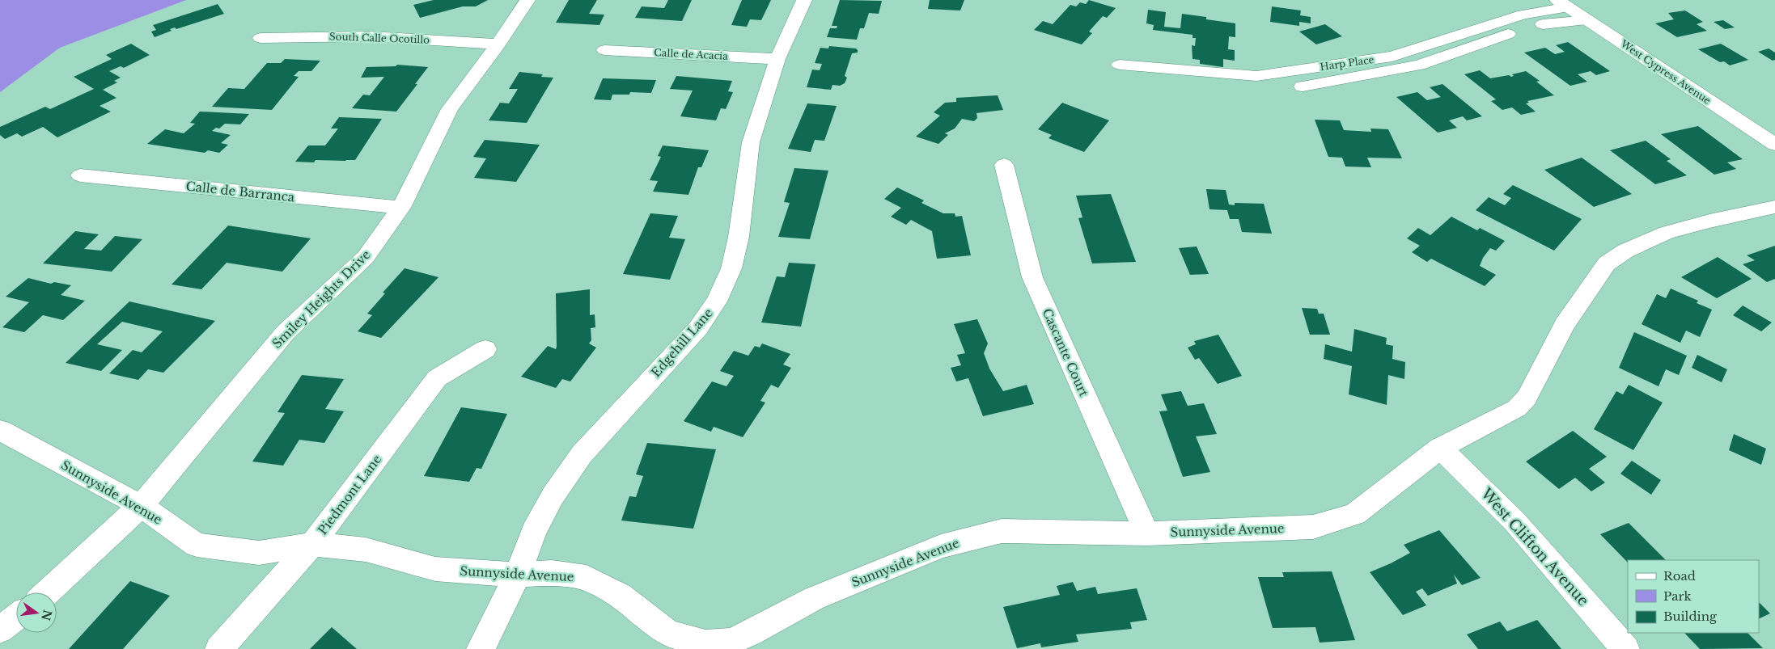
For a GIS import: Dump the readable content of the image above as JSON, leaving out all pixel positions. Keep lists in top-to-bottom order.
{
  "streets": {
    "street": [
      "South Calle Ocotillo",
      "Calle de Acacia",
      "Harp Place",
      "West Cypress Avenue",
      "Calle de Barranca",
      "Smiley Heights Drive",
      "Edgehill Lane",
      "Cascante Court",
      "Sunnyside Avenue",
      "Piedmont Lane",
      "West Clifton Avenue"
    ]
  },
  "crossings": [
    ["South Calle Ocotillo", "Smiley Heights Drive"],
    ["Calle de Acacia", "Edgehill Lane"],
    ["Harp Place", "West Cypress Avenue"],
    ["Calle de Barranca", "Smiley Heights Drive"],
    ["Smiley Heights Drive", "Sunnyside Avenue"],
    ["Edgehill Lane", "Sunnyside Avenue"],
    ["Cascante Court", "Sunnyside Avenue"],
    ["Sunnyside Avenue", "Piedmont Lane"],
    ["Sunnyside Avenue", "West Clifton Avenue"]
  ],
  "legend": ["Road", "Park", "Building"],
  "north": "right"
}
